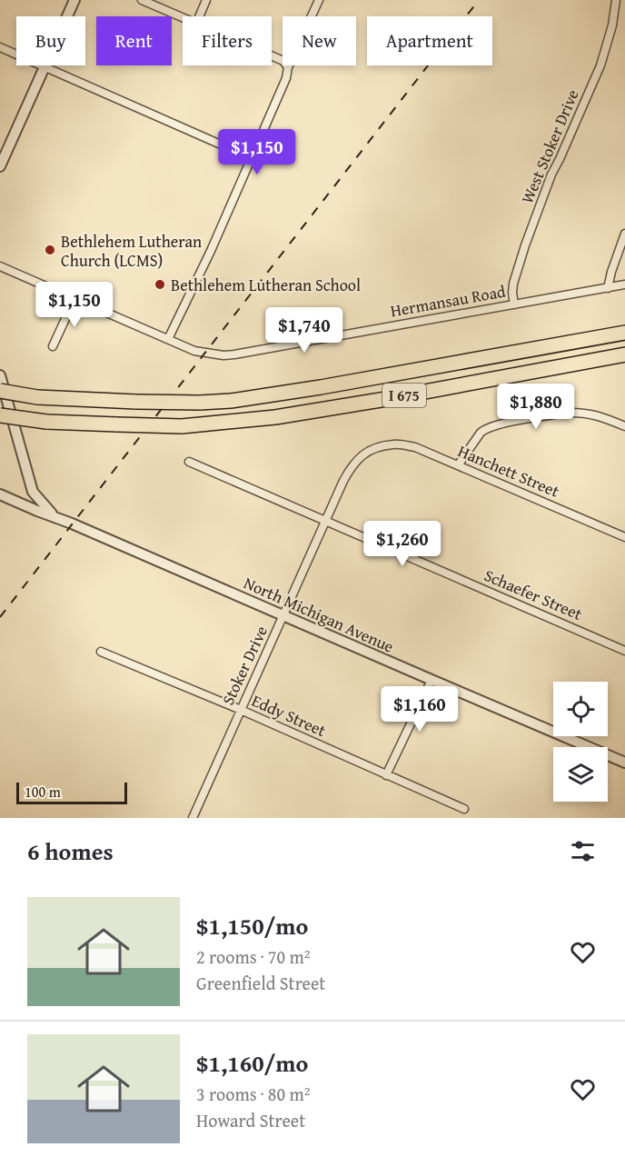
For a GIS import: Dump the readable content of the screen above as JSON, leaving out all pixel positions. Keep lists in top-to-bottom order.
{
  "streets": {
    "highway": ["I 675"],
    "street": [
      "West Stoker Drive",
      "Hermansau Road",
      "Hanchett Street",
      "Schaefer Street",
      "North Michigan Avenue",
      "Stoker Drive",
      "Eddy Street"
    ]
  },
  "crossings": [
    ["West Stoker Drive", "Hermansau Road"],
    ["Hanchett Street", "Stoker Drive"],
    ["Schaefer Street", "Stoker Drive"],
    ["North Michigan Avenue", "Stoker Drive"],
    ["Stoker Drive", "Eddy Street"]
  ],
  "places": ["Bethlehem Lutheran Church (LCMS)", "Bethlehem Lutheran School"],
  "scale_bar": "100 m",
  "page": {
    "chip": [
      "Buy",
      "Rent",
      "Filters",
      "New",
      "Apartment"
    ],
    "price": [
      "$1,150",
      "$1,150",
      "$1,740",
      "$1,880",
      "$1,260",
      "$1,160"
    ],
    "scale": "100 m",
    "heading": "6 homes",
    "list": [
      {
        "name": "$1,150/mo",
        "note": "2 rooms · 70 m² · Greenfield Street"
      },
      {
        "name": "$1,160/mo",
        "note": "3 rooms · 80 m² · Howard Street"
      }
    ]
  }
}
